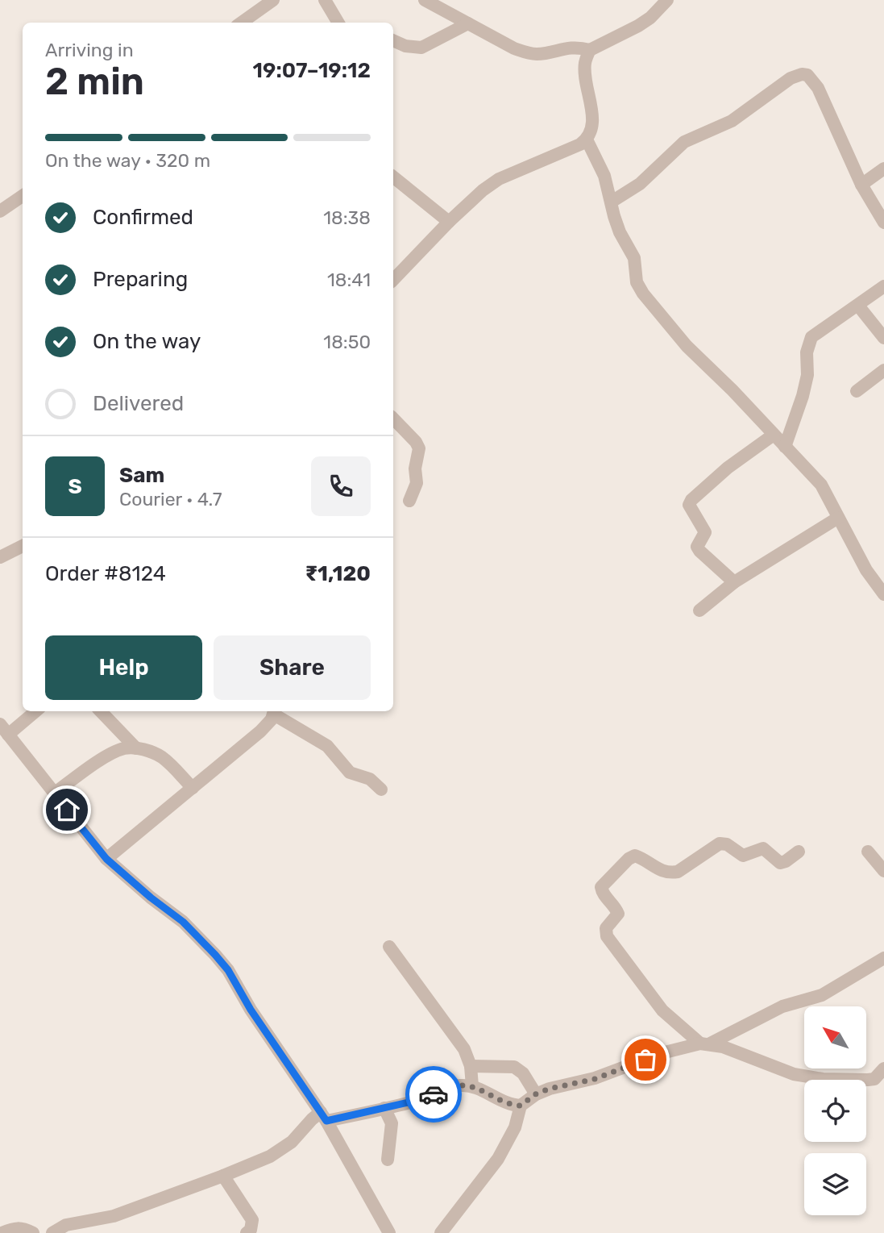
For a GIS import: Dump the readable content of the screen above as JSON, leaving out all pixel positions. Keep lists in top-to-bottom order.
{
  "north": "top left",
  "page": {
    "heading": ["2 min", "Arriving in", "19:07–19:12"],
    "panel": [
      "Sam",
      "Courier · 4.7",
      "Order #8124",
      "₹1,120"
    ],
    "bar": "On the way · 320 m",
    "list": [
      ["Confirmed", "18:38"],
      ["Preparing", "18:41"],
      ["On the way", "18:50"],
      "Delivered"
    ],
    "round": "S",
    "buttons": ["Help", "Share"]
  }
}
